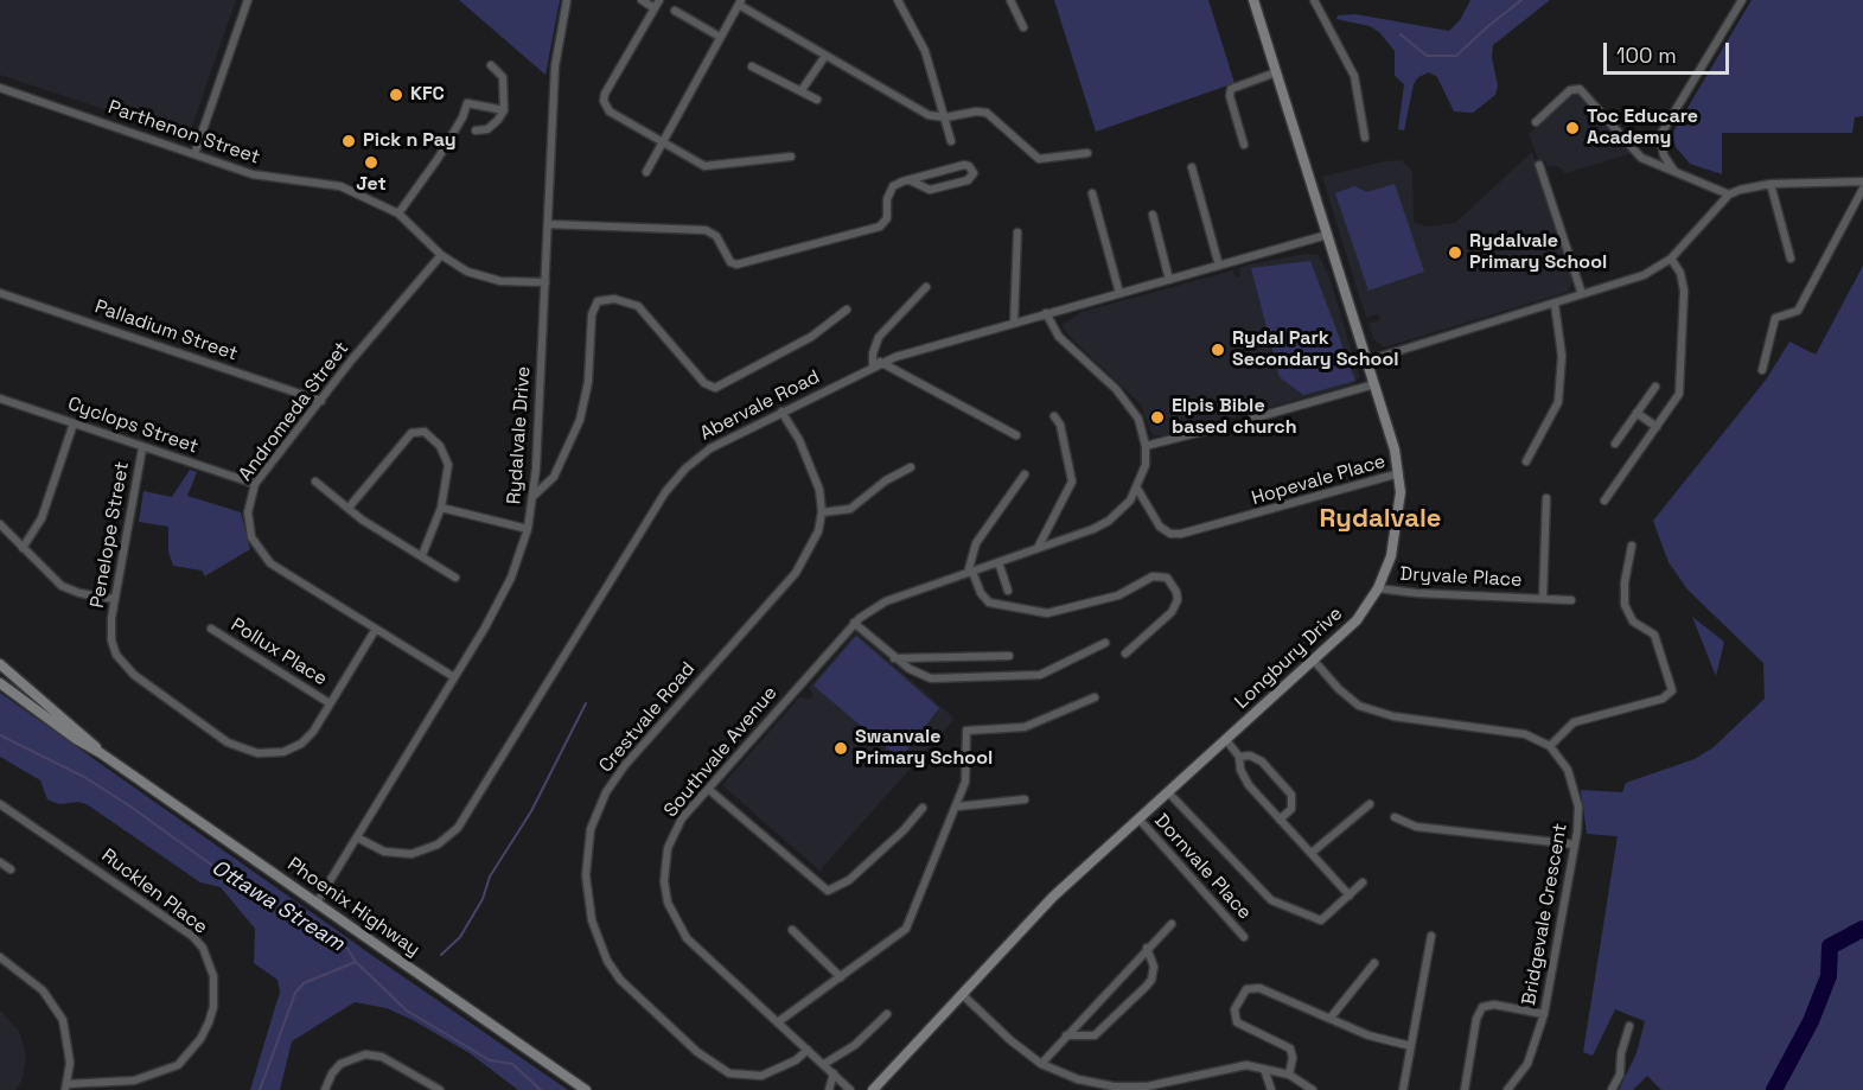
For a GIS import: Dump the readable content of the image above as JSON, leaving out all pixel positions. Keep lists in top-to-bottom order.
{
  "streets": {
    "street": [
      "Parthenon Street",
      "Palladium Street",
      "Abervale Road",
      "Andromeda Street",
      "Cyclops Street",
      "Rydalvale Drive",
      "Hopevale Place",
      "Penelope Street",
      "Dryvale Place",
      "Pollux Place",
      "Longbury Drive",
      "Crestvale Road",
      "Southvale Avenue",
      "Dornvale Place",
      "Rucklen Place",
      "Phoenix Highway",
      "Bridgevale Crescent"
    ]
  },
  "crossings": [
    ["Parthenon Street", "Andromeda Street"],
    ["Parthenon Street", "Rydalvale Drive"],
    ["Palladium Street", "Andromeda Street"],
    ["Abervale Road", "Rydalvale Drive"],
    ["Abervale Road", "Longbury Drive"],
    ["Abervale Road", "Crestvale Road"],
    ["Abervale Road", "Southvale Avenue"],
    ["Andromeda Street", "Cyclops Street"],
    ["Andromeda Street", "Rydalvale Drive"],
    ["Andromeda Street", "Penelope Street"],
    ["Cyclops Street", "Penelope Street"],
    ["Rydalvale Drive", "Phoenix Highway"],
    ["Hopevale Place", "Longbury Drive"],
    ["Hopevale Place", "Southvale Avenue"],
    ["Penelope Street", "Pollux Place"],
    ["Dryvale Place", "Longbury Drive"],
    ["Longbury Drive", "Dornvale Place"],
    ["Crestvale Road", "Southvale Avenue"]
  ],
  "districts": ["Rydalvale"],
  "water": ["Ottawa Stream"],
  "places": [
    "KFC",
    "Toc Educare Academy",
    "Pick n Pay",
    "Jet",
    "Rydalvale Primary School",
    "Rydal Park Secondary School",
    "Elpis Bible based church",
    "Swanvale Primary School"
  ],
  "scale_bar": "100 m"
}
